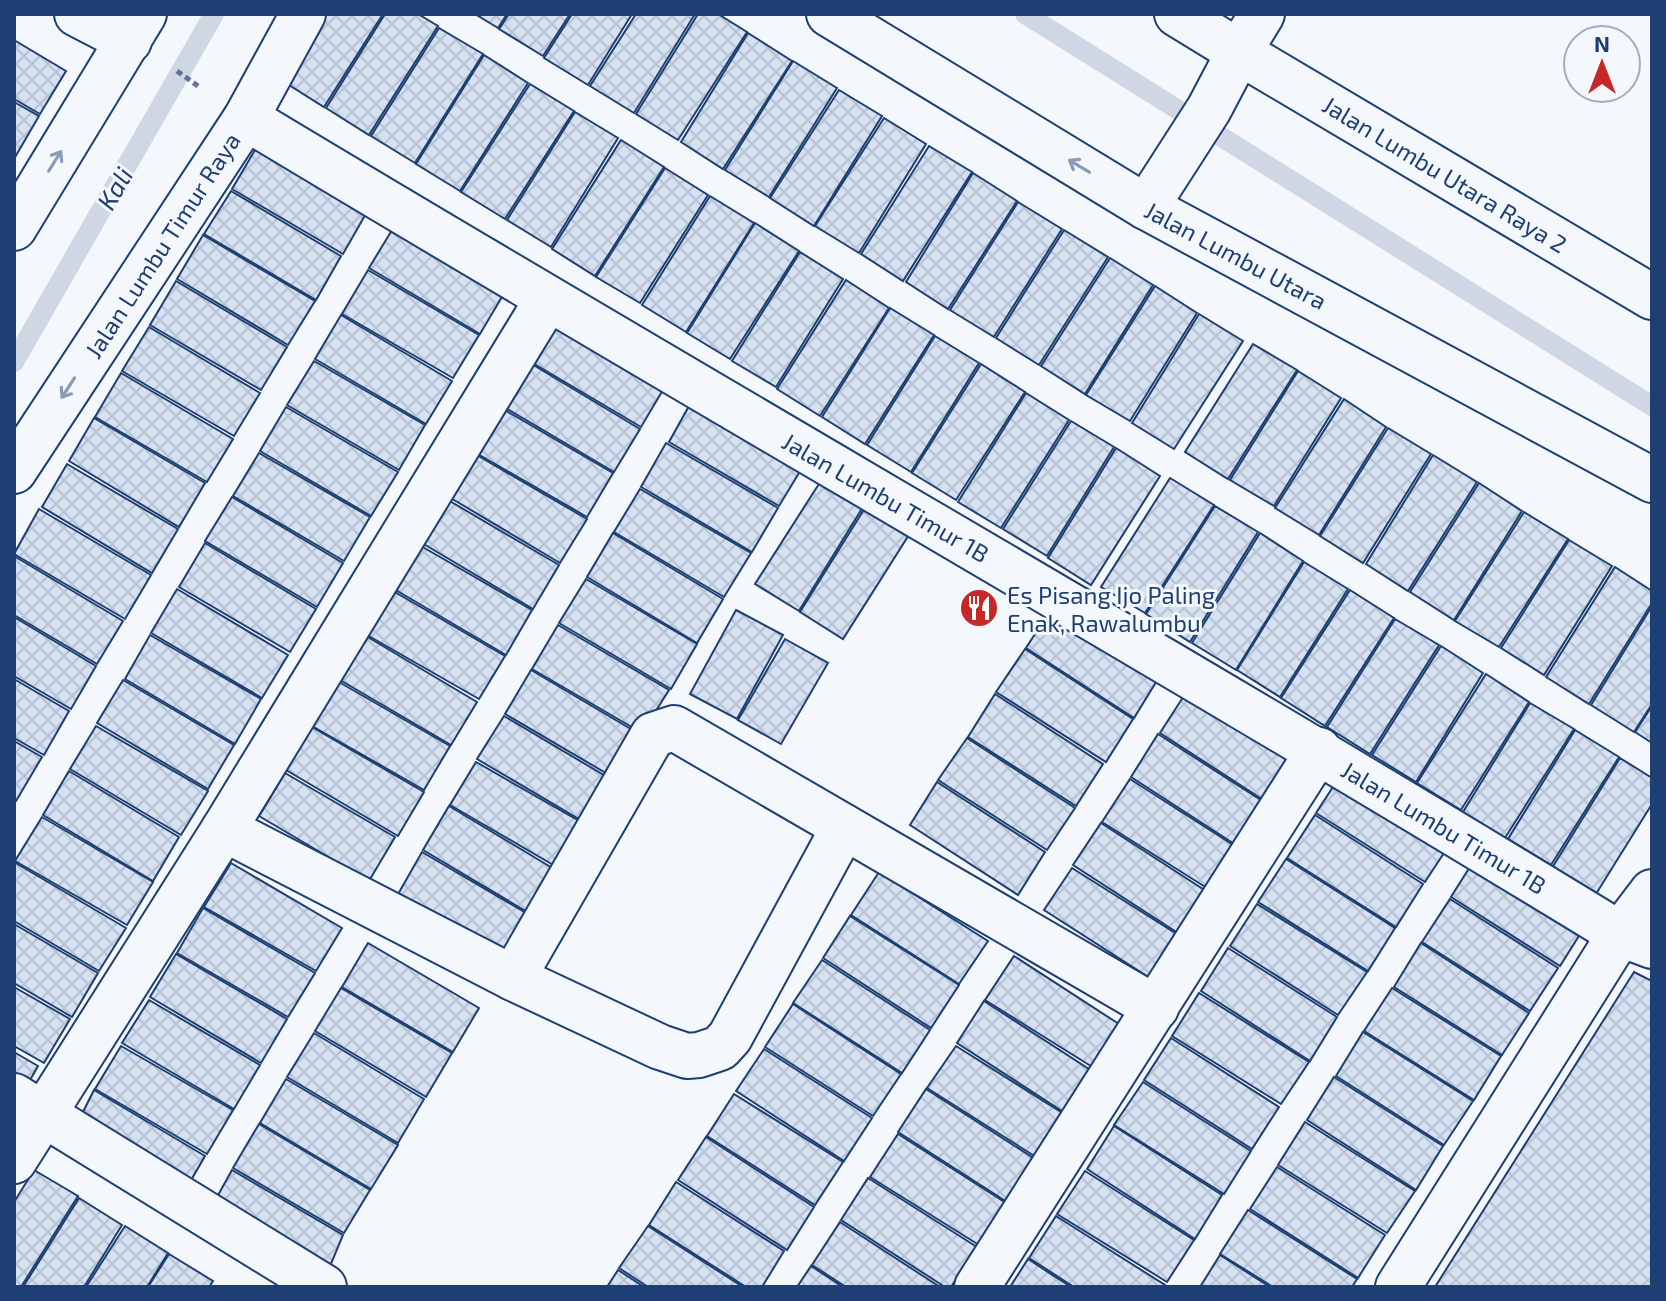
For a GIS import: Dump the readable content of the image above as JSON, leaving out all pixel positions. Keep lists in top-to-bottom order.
{
  "streets": {
    "street": [
      "Jalan Lumbu Utara Raya 2",
      "Jalan Lumbu Timur Raya",
      "Jalan Lumbu Utara",
      "Jalan Lumbu Timur 1B"
    ]
  },
  "crossings": [
    ["Jalan Lumbu Timur Raya", "Jalan Lumbu Timur 1B"]
  ],
  "one_way": ["Jalan Lumbu Utara"],
  "water": ["Kali"],
  "places": {
    "restaurant": ["Es Pisang Ijo Paling Enak, Rawalumbu"]
  },
  "north": "top"
}
